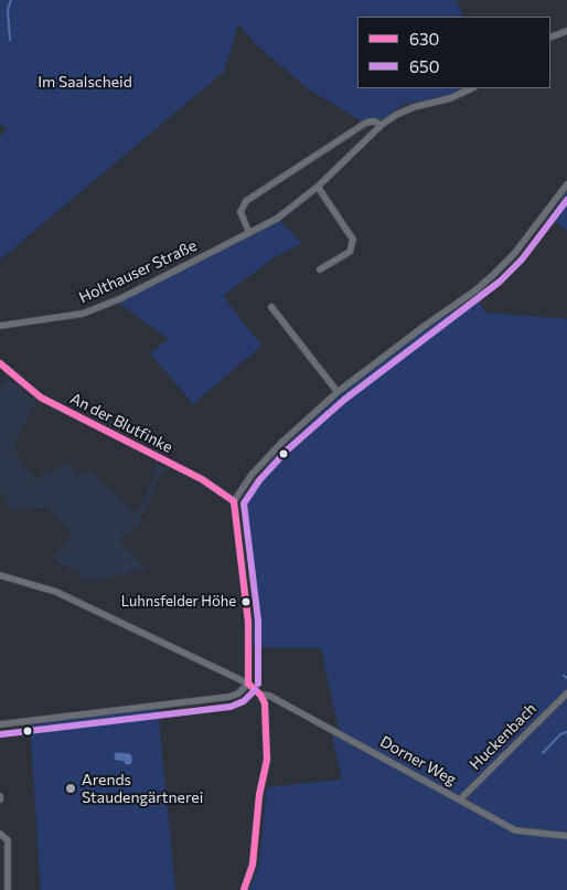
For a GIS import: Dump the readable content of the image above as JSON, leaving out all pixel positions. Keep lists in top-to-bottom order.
{
  "streets": {
    "street": [
      "Holthauser Straße",
      "An der Blutfinke",
      "Huckenbach",
      "Dorner Weg"
    ]
  },
  "crossings": [
    ["Huckenbach", "Dorner Weg"]
  ],
  "parks": ["Im Saalscheid"],
  "places": ["Luhnsfelder Höhe", "Arends Staudengärtnerei"],
  "lines": ["transit line 650", "transit line 630"],
  "legend": ["630", "650"]
}
